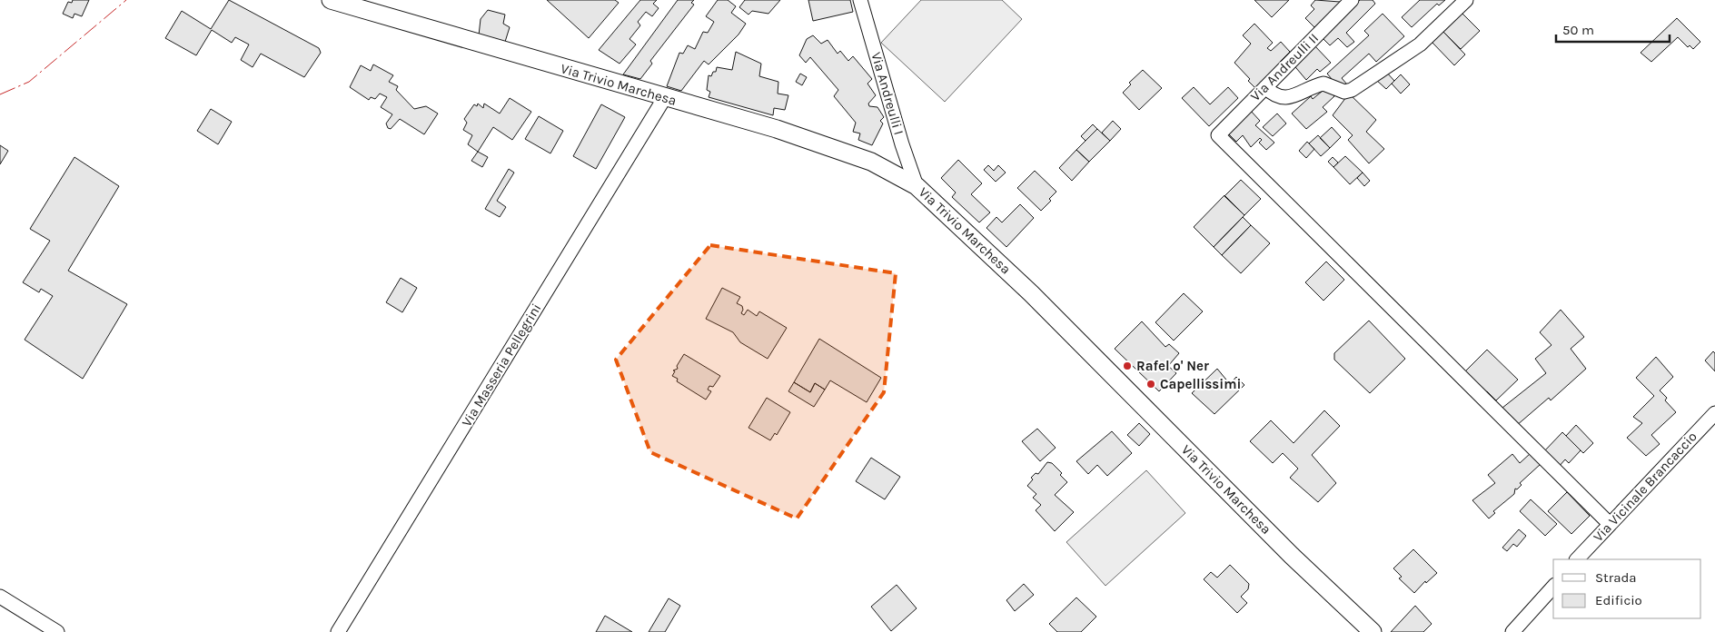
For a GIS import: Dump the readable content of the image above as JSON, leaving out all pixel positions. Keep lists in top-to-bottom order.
{
  "streets": {
    "street": [
      "Via Andreulli II",
      "Via Trivio Marchesa",
      "Via Andreulli I",
      "Via Masseria Pellegrini",
      "Via Vicinale Brancaccio"
    ]
  },
  "crossings": [
    ["Via Andreulli II", "Via Vicinale Brancaccio"],
    ["Via Trivio Marchesa", "Via Andreulli I"],
    ["Via Trivio Marchesa", "Via Masseria Pellegrini"]
  ],
  "places": ["Rafel o' Ner", "Capellissimi"],
  "legend": ["Strada", "Edificio"],
  "scale_bar": "50 m"
}
